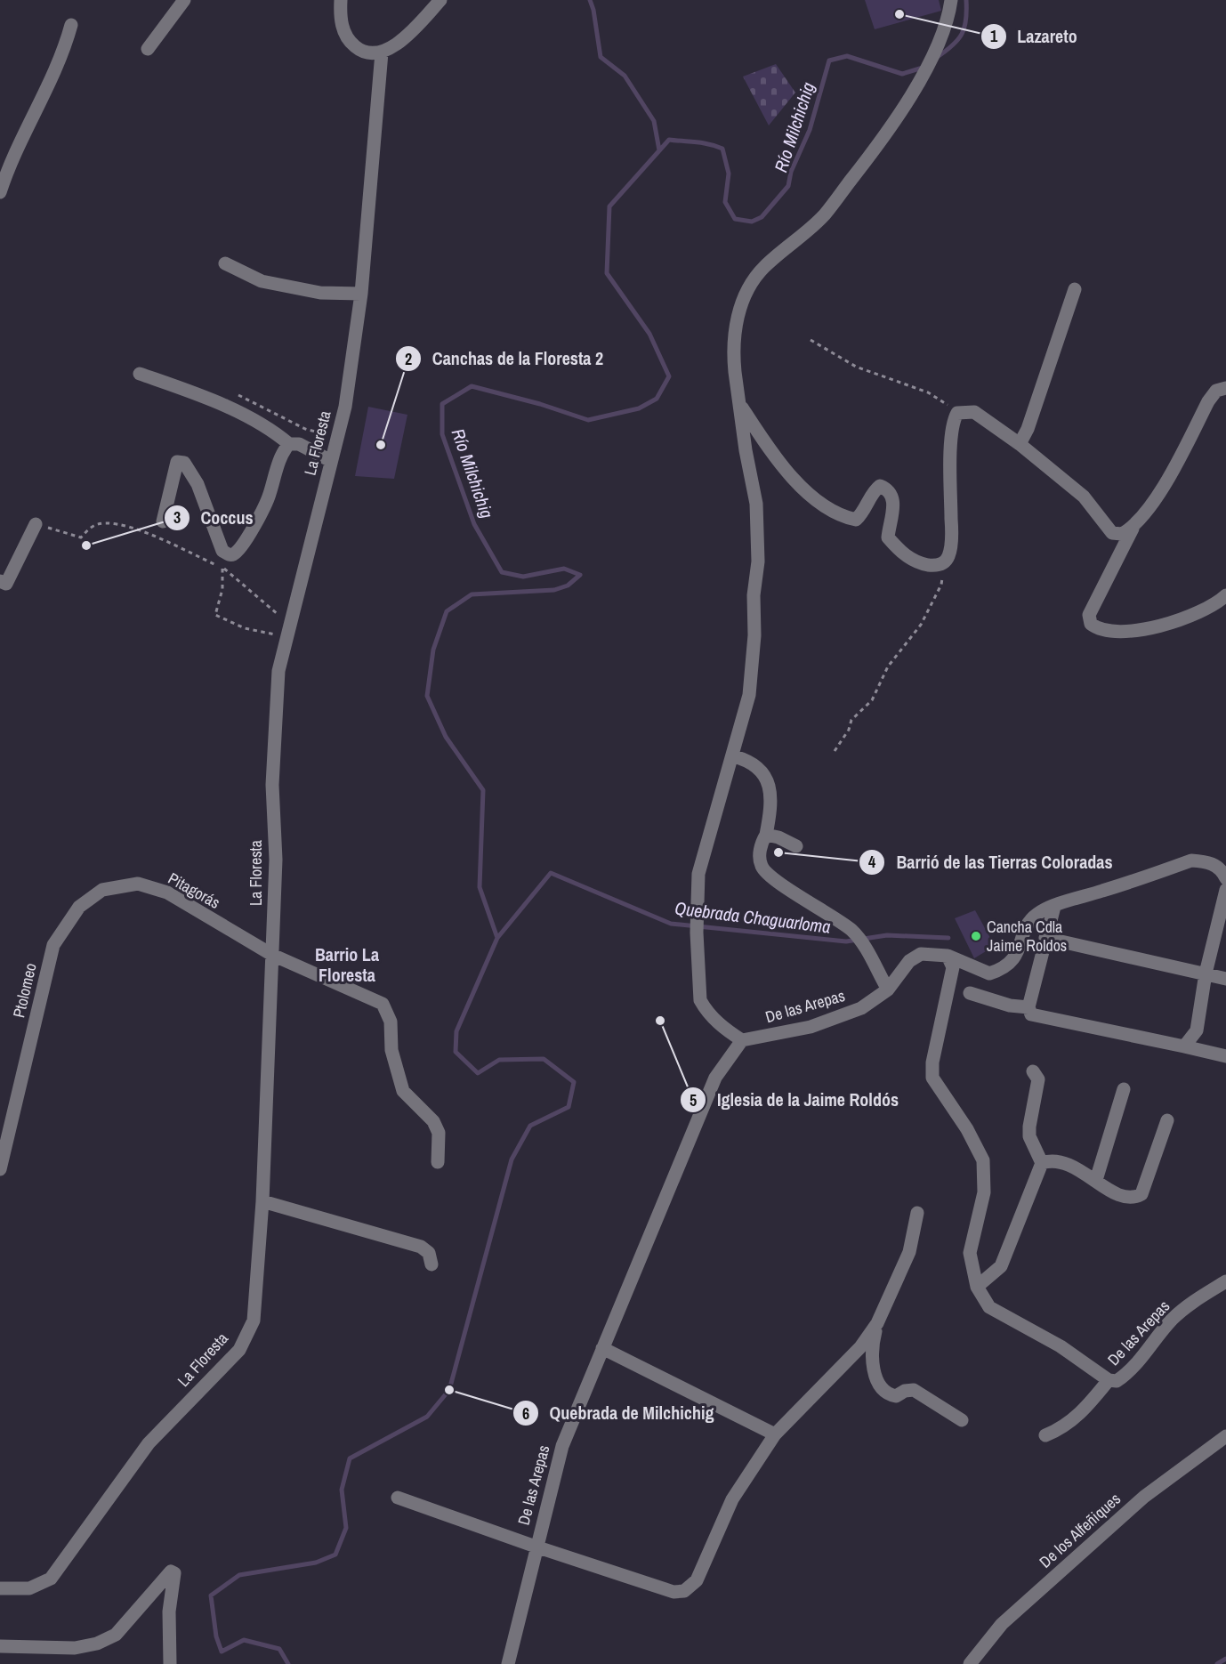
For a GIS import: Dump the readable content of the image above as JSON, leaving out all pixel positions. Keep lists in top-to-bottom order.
{
  "streets": {
    "street": [
      "La Floresta",
      "Pitagorás",
      "Ptolomeo",
      "De las Arepas",
      "De los Alfeñiques"
    ]
  },
  "crossings": [
    ["La Floresta", "Pitagorás"],
    ["Pitagorás", "Ptolomeo"]
  ],
  "districts": ["Barrio La Floresta"],
  "water": ["Río Milchichig", "Quebrada Chaguarloma"],
  "places": [
    "Lazareto",
    "Canchas de la Floresta 2",
    "Coccus",
    "Barrió de las Tierras Coloradas",
    "Cancha Cdla Jaime Roldos",
    "Iglesia de la Jaime Roldós",
    "Quebrada de Milchichig"
  ]
}
